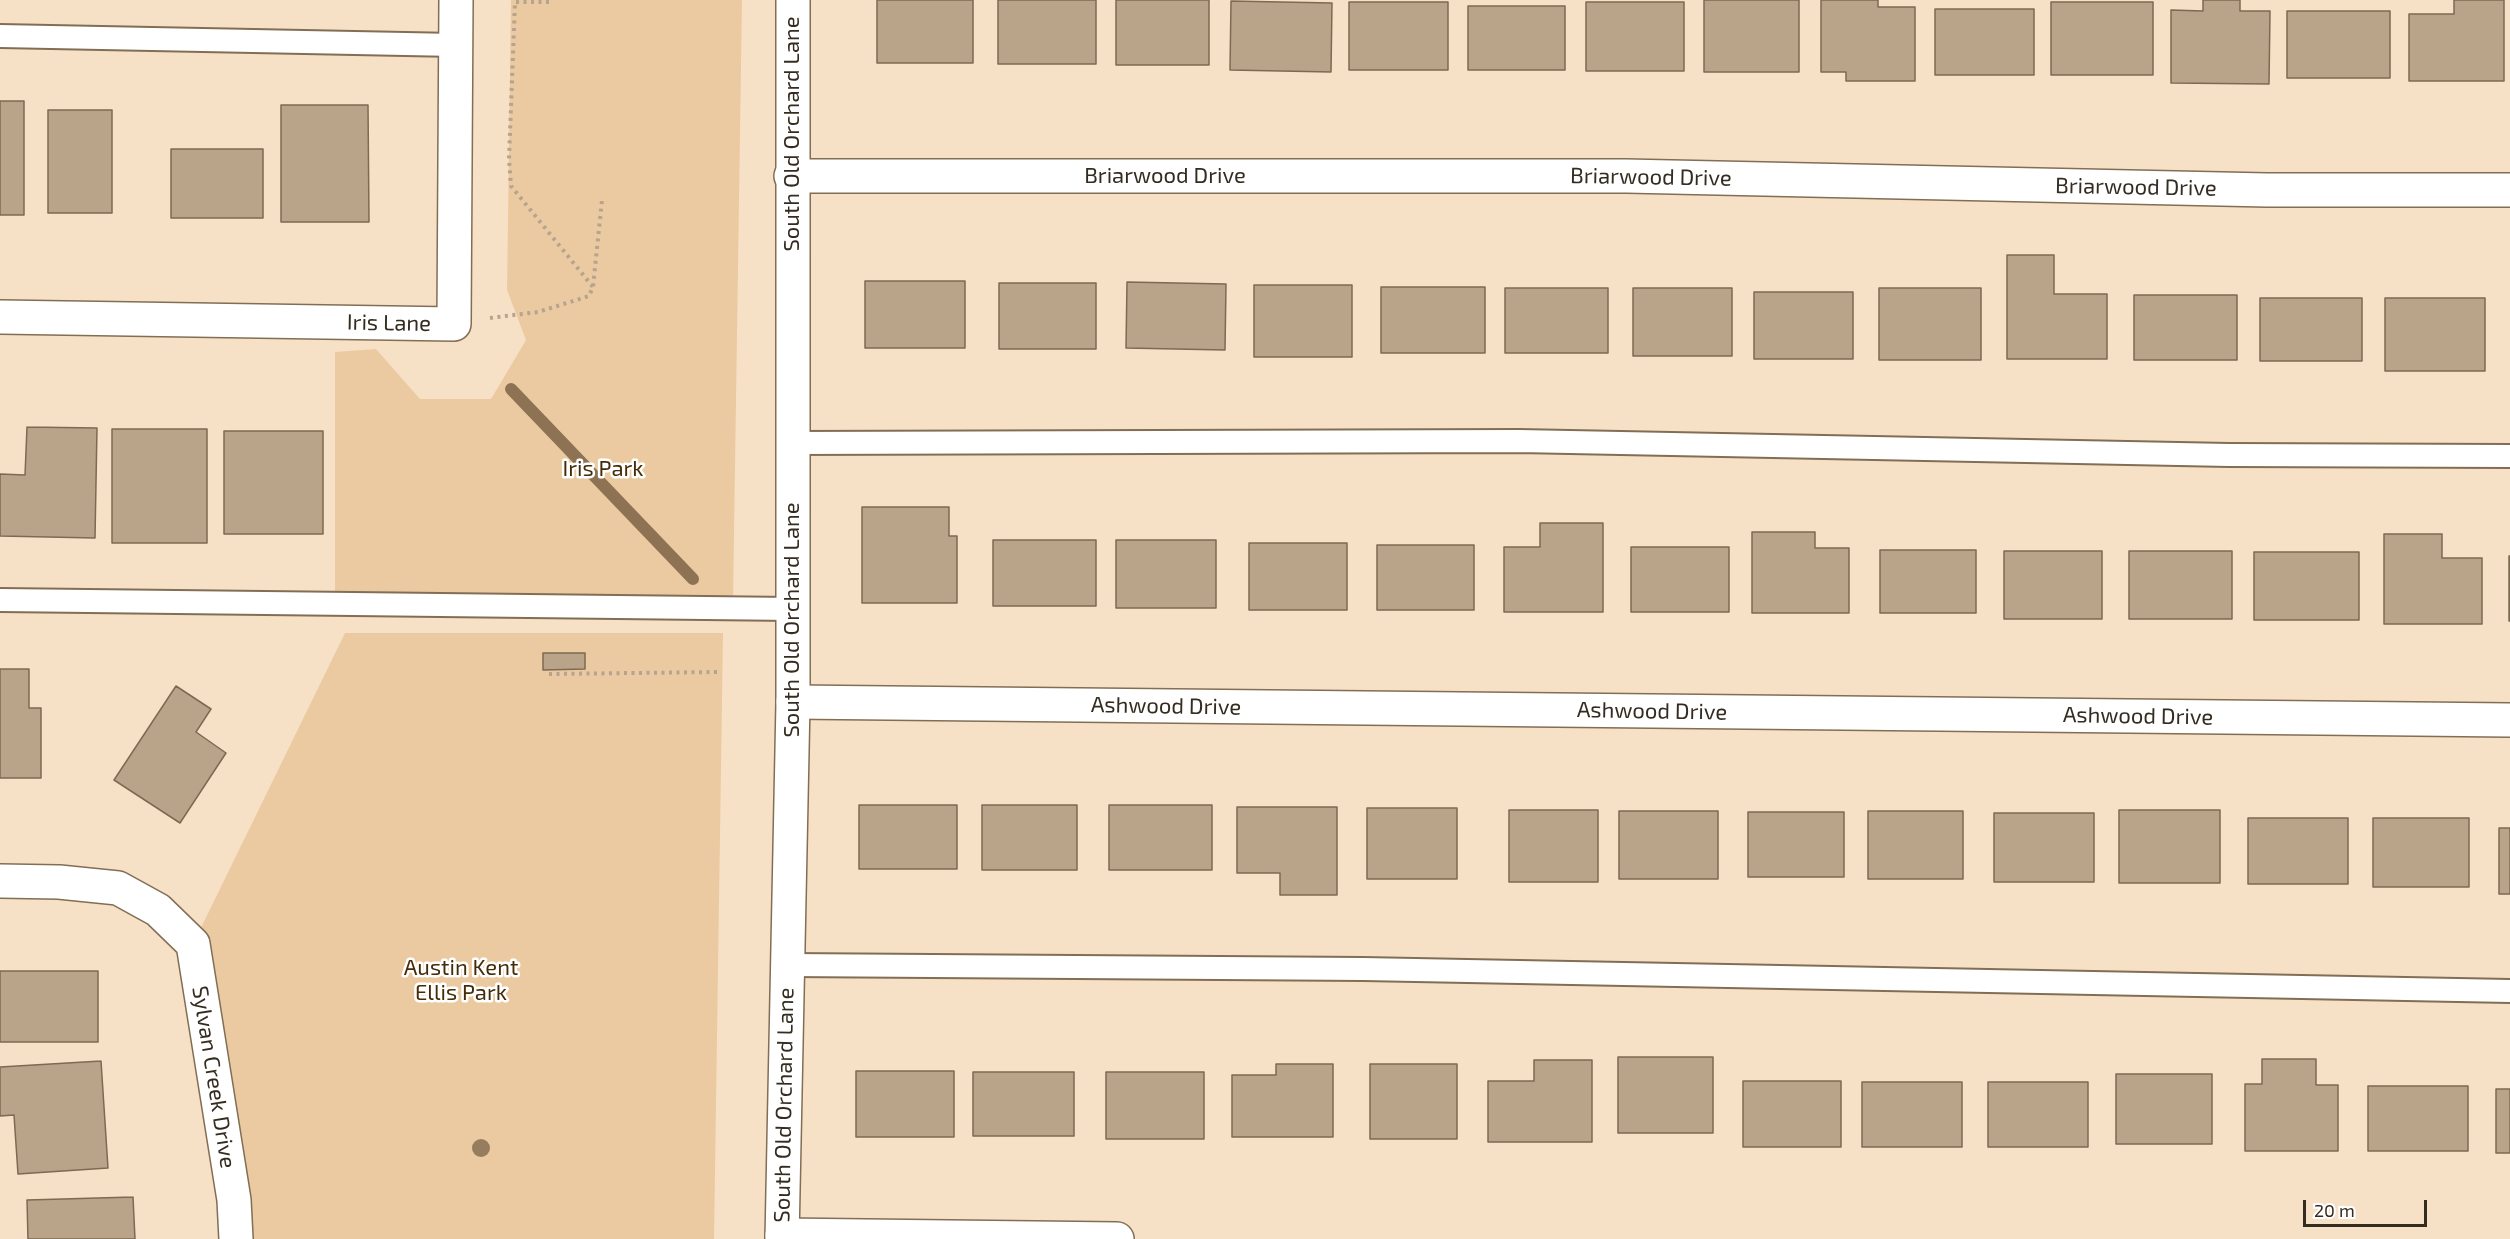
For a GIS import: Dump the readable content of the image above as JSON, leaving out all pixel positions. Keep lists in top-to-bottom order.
{
  "streets": {
    "street": [
      "South Old Orchard Lane",
      "Briarwood Drive",
      "Iris Lane",
      "Ashwood Drive",
      "Sylvan Creek Drive"
    ]
  },
  "crossings": [
    ["South Old Orchard Lane", "Briarwood Drive"],
    ["South Old Orchard Lane", "Ashwood Drive"]
  ],
  "parks": ["Iris Park", "Austin Kent Ellis Park"],
  "scale_bar": "20 m"
}
